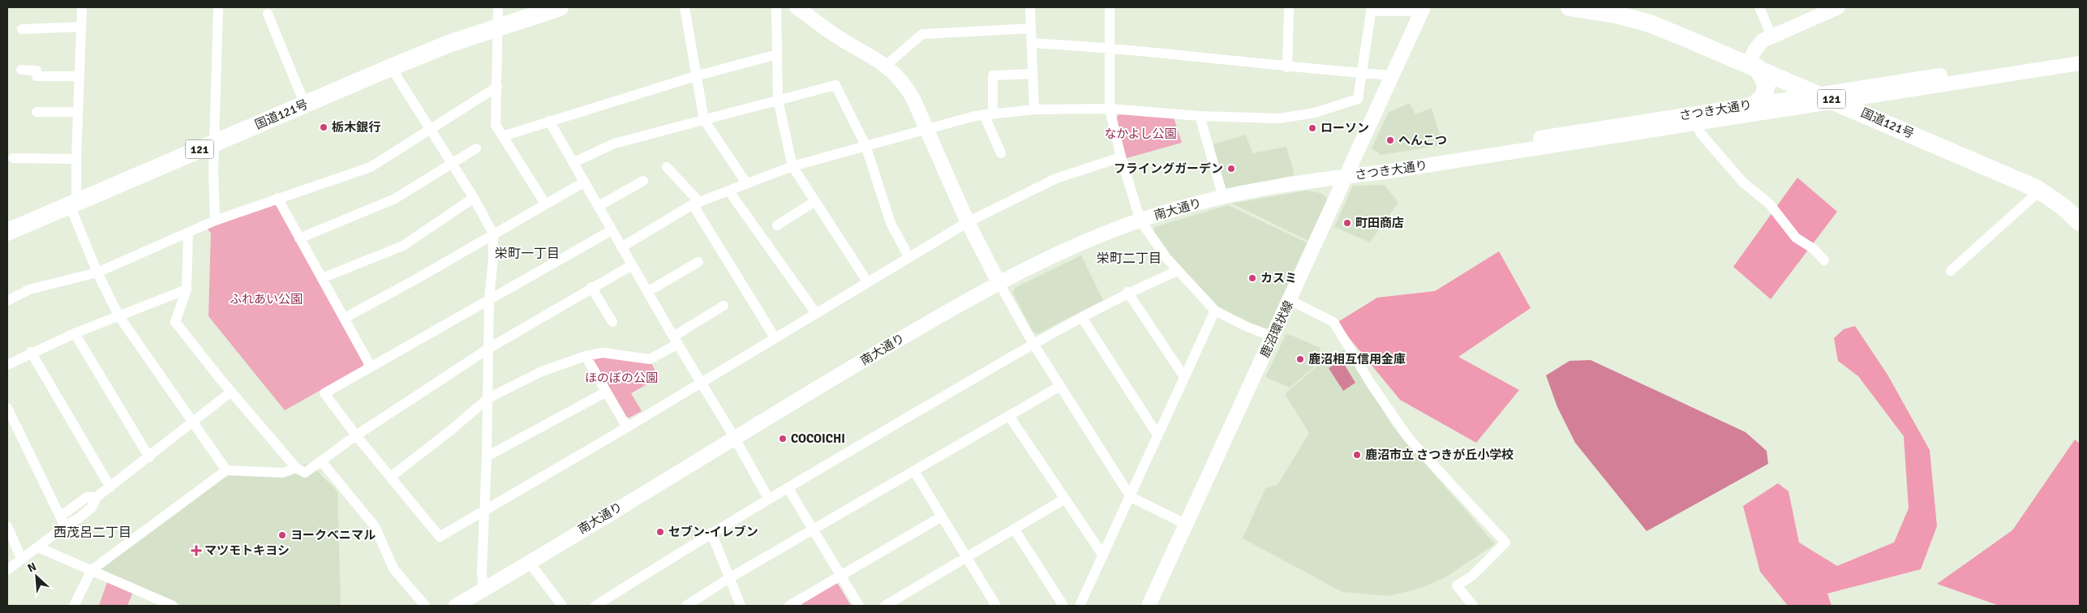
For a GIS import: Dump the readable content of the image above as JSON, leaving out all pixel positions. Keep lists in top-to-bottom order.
{
  "streets": {
    "highway": ["121", "国道121号"],
    "street": ["さつき大通り", "南大通り", "鹿沼環状線"]
  },
  "crossings": [
    ["さつき大通り", "国道121号"],
    ["さつき大通り", "南大通り"],
    ["さつき大通り", "鹿沼環状線"],
    ["南大通り", "鹿沼環状線"]
  ],
  "districts": ["栄町一丁目", "栄町二丁目", "西茂呂二丁目"],
  "parks": ["なかよし公園", "ふれあい公園", "ほのぼの公園"],
  "places": {
    "other": [
      "栃木銀行",
      "ローソン",
      "へんこつ",
      "フライングガーデン",
      "町田商店",
      "カスミ",
      "鹿沼相互信用金庫",
      "COCOICHI",
      "鹿沼市立 さつきが丘小学校",
      "セブン-イレブン",
      "ヨークベニマル"
    ],
    "health": ["マツモトキヨシ"]
  },
  "north": "top left"
}
